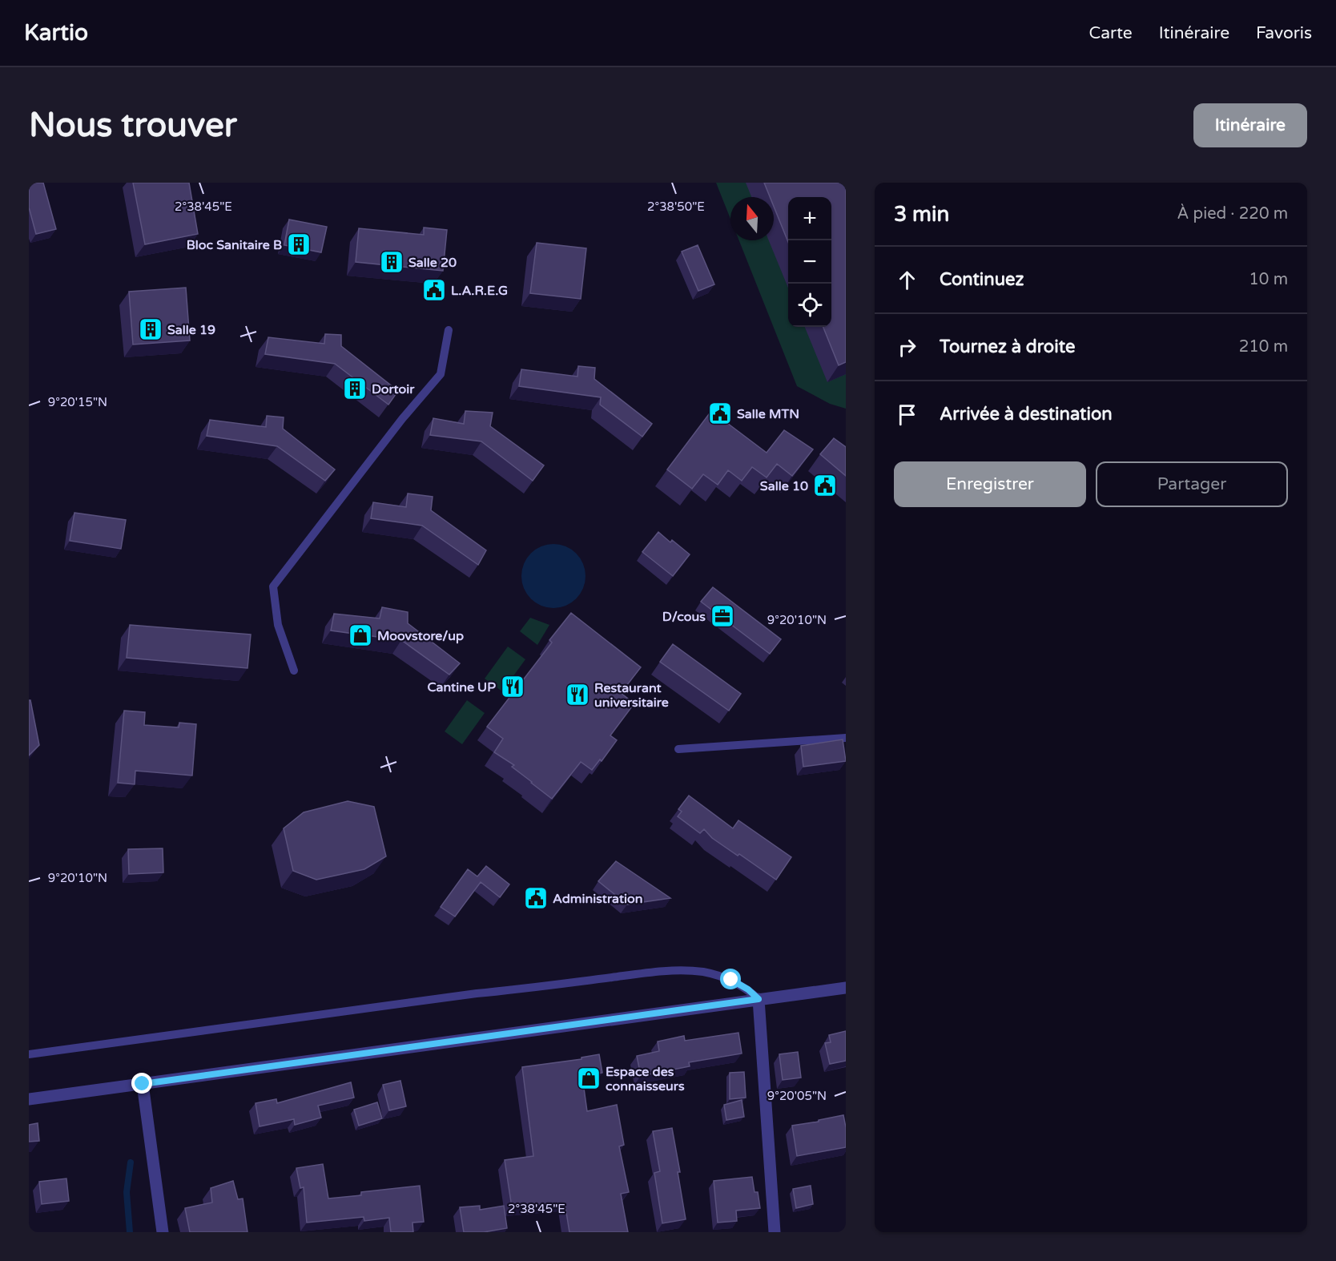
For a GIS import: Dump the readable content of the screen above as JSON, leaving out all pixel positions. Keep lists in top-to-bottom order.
{
  "places": {
    "building": [
      "Bloc Sanitaire B",
      "Salle 20",
      "Salle 19",
      "Dortoir"
    ],
    "public building": [
      "L.A.R.E.G",
      "Salle MTN",
      "Salle 10",
      "Administration"
    ],
    "office": ["D/cous"],
    "shop": ["Moovstore/up", "Espace des connaisseurs"],
    "restaurant": ["Cantine UP", "Restaurant universitaire"]
  },
  "north": "top",
  "page": {
    "header": "Kartio",
    "nav": ["Carte", "Itinéraire", "Favoris"],
    "buttons": [
      "Itinéraire",
      ["Enregistrer", "Partager"]
    ],
    "title": "Nous trouver",
    "heading": ["3 min", "À pied · 220 m"],
    "map_buttons": ["+", "−"],
    "list": [
      ["Continuez", "10 m"],
      ["Tournez à droite", "210 m"],
      "Arrivée à destination"
    ]
  },
  "coordinates": [
    "2°38'45\"E",
    "2°38'50\"E",
    "9°20'15\"N",
    "9°20'10\"N",
    "9°20'05\"N"
  ]
}
